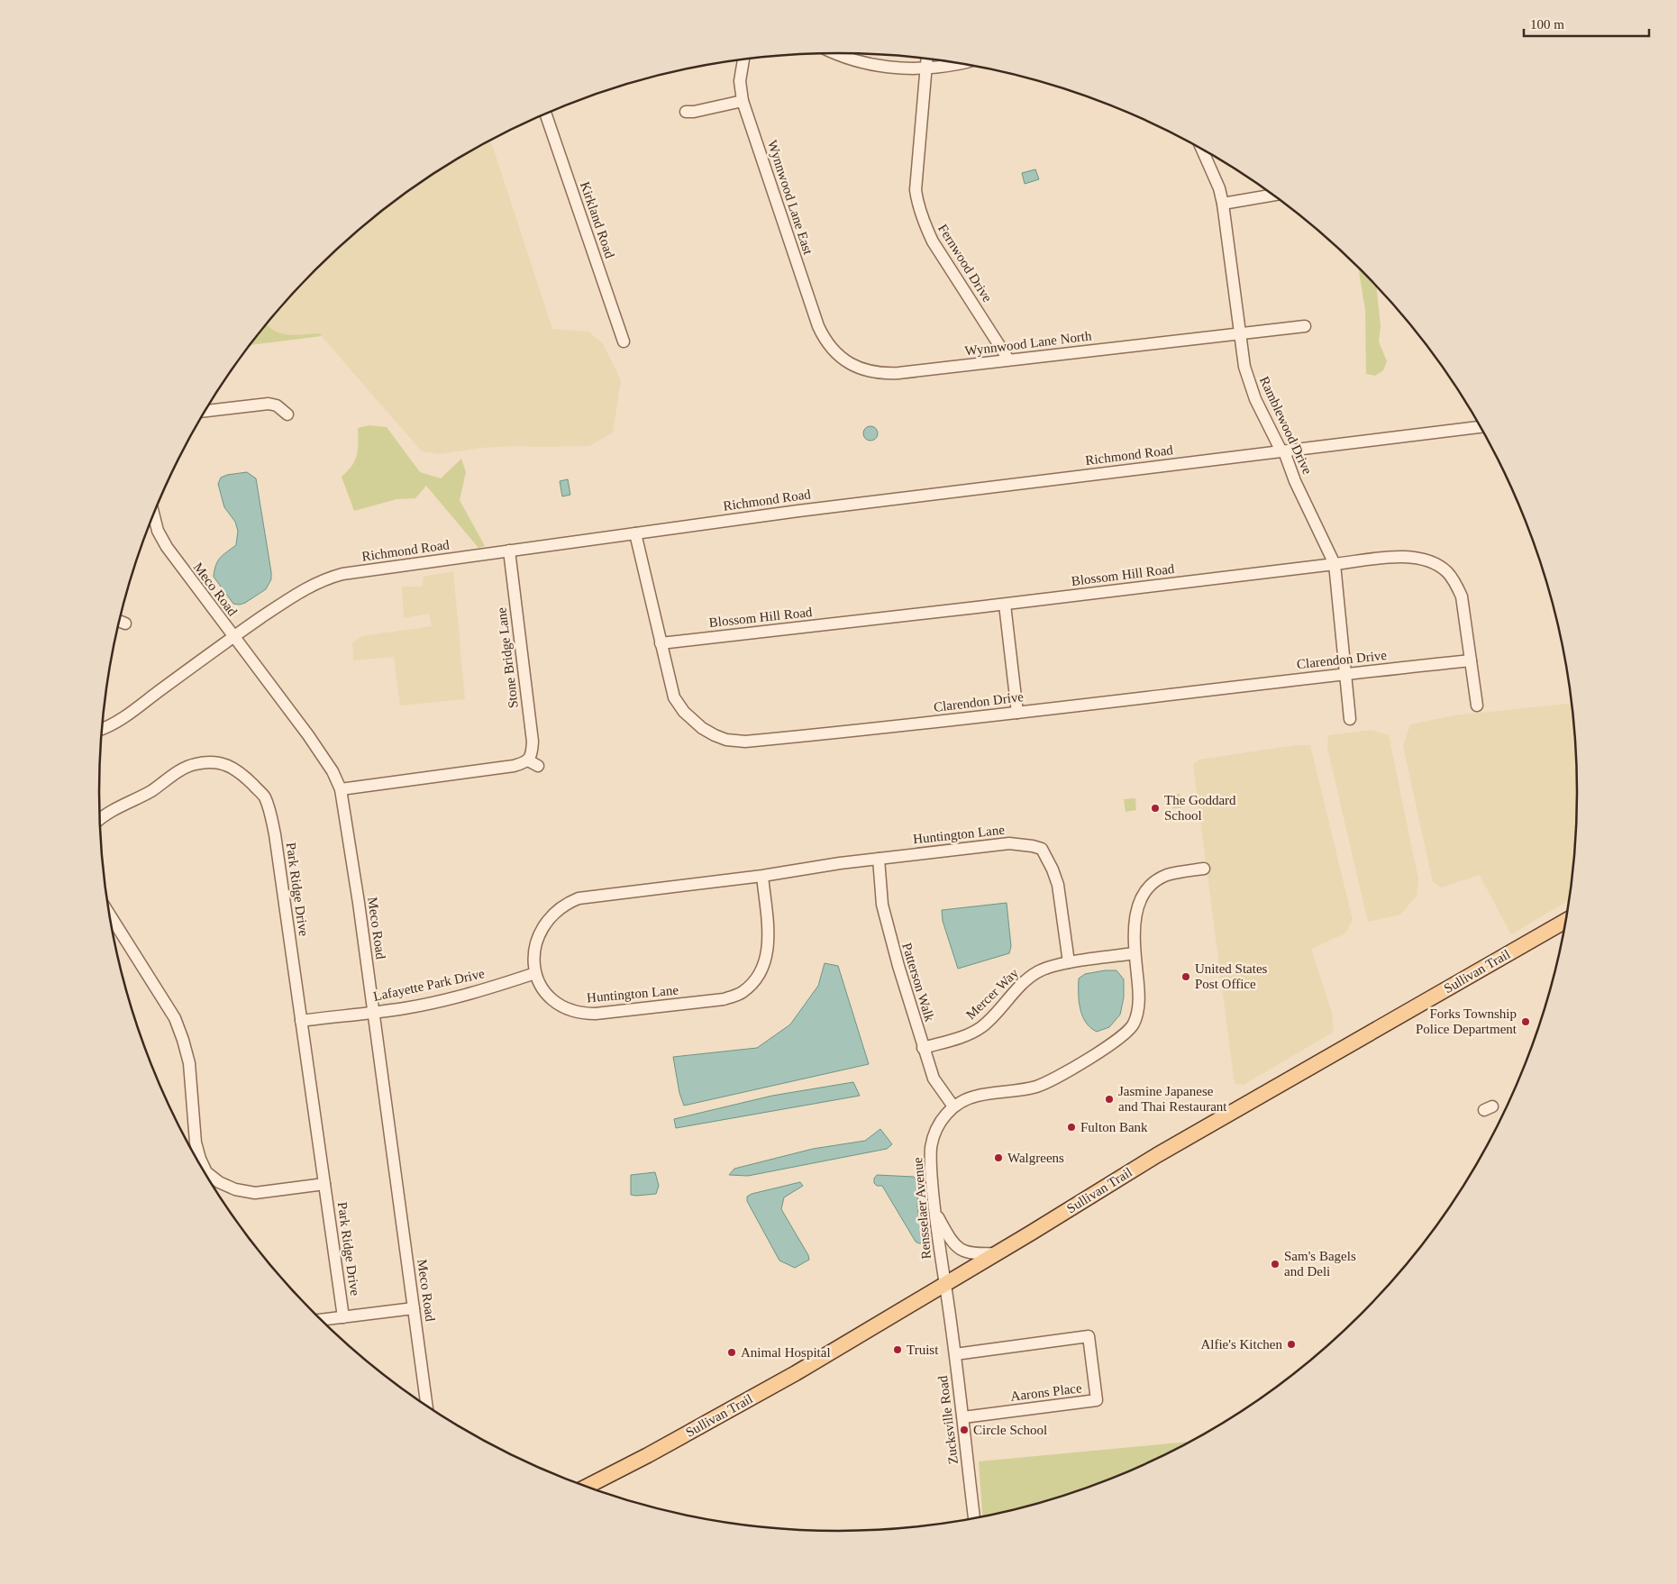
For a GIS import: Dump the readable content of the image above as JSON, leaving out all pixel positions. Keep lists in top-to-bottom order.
{
  "streets": {
    "main road": ["Sullivan Trail"],
    "street": [
      "Wynnwood Lane East",
      "Kirkland Road",
      "Fernwood Drive",
      "Wynnwood Lane North",
      "Ramblewood Drive",
      "Richmond Road",
      "Blossom Hill Road",
      "Meco Road",
      "Stone Bridge Lane",
      "Clarendon Drive",
      "Huntington Lane",
      "Park Ridge Drive",
      "Patterson Walk",
      "Lafayette Park Drive",
      "Mercer Way",
      "Rensselaer Avenue",
      "Aarons Place",
      "Zucksville Road"
    ]
  },
  "crossings": [
    ["Wynnwood Lane East", "Wynnwood Lane North"],
    ["Fernwood Drive", "Wynnwood Lane North"],
    ["Wynnwood Lane North", "Ramblewood Drive"],
    ["Ramblewood Drive", "Richmond Road"],
    ["Ramblewood Drive", "Blossom Hill Road"],
    ["Ramblewood Drive", "Clarendon Drive"],
    ["Richmond Road", "Meco Road"],
    ["Richmond Road", "Stone Bridge Lane"],
    ["Richmond Road", "Clarendon Drive"],
    ["Blossom Hill Road", "Clarendon Drive"],
    ["Meco Road", "Lafayette Park Drive"],
    ["Huntington Lane", "Patterson Walk"],
    ["Huntington Lane", "Lafayette Park Drive"],
    ["Huntington Lane", "Mercer Way"],
    ["Park Ridge Drive", "Lafayette Park Drive"],
    ["Sullivan Trail", "Rensselaer Avenue"],
    ["Sullivan Trail", "Zucksville Road"],
    ["Patterson Walk", "Mercer Way"],
    ["Patterson Walk", "Rensselaer Avenue"],
    ["Mercer Way", "Rensselaer Avenue"],
    ["Rensselaer Avenue", "Zucksville Road"],
    ["Aarons Place", "Zucksville Road"]
  ],
  "places": [
    "The Goddard School",
    "United States Post Office",
    "Forks Township Police Department",
    "Jasmine Japanese and Thai Restaurant",
    "Fulton Bank",
    "Walgreens",
    "Sam's Bagels and Deli",
    "Alfie's Kitchen",
    "Truist",
    "Animal Hospital",
    "Circle School"
  ],
  "scale_bar": "100 m"
}
